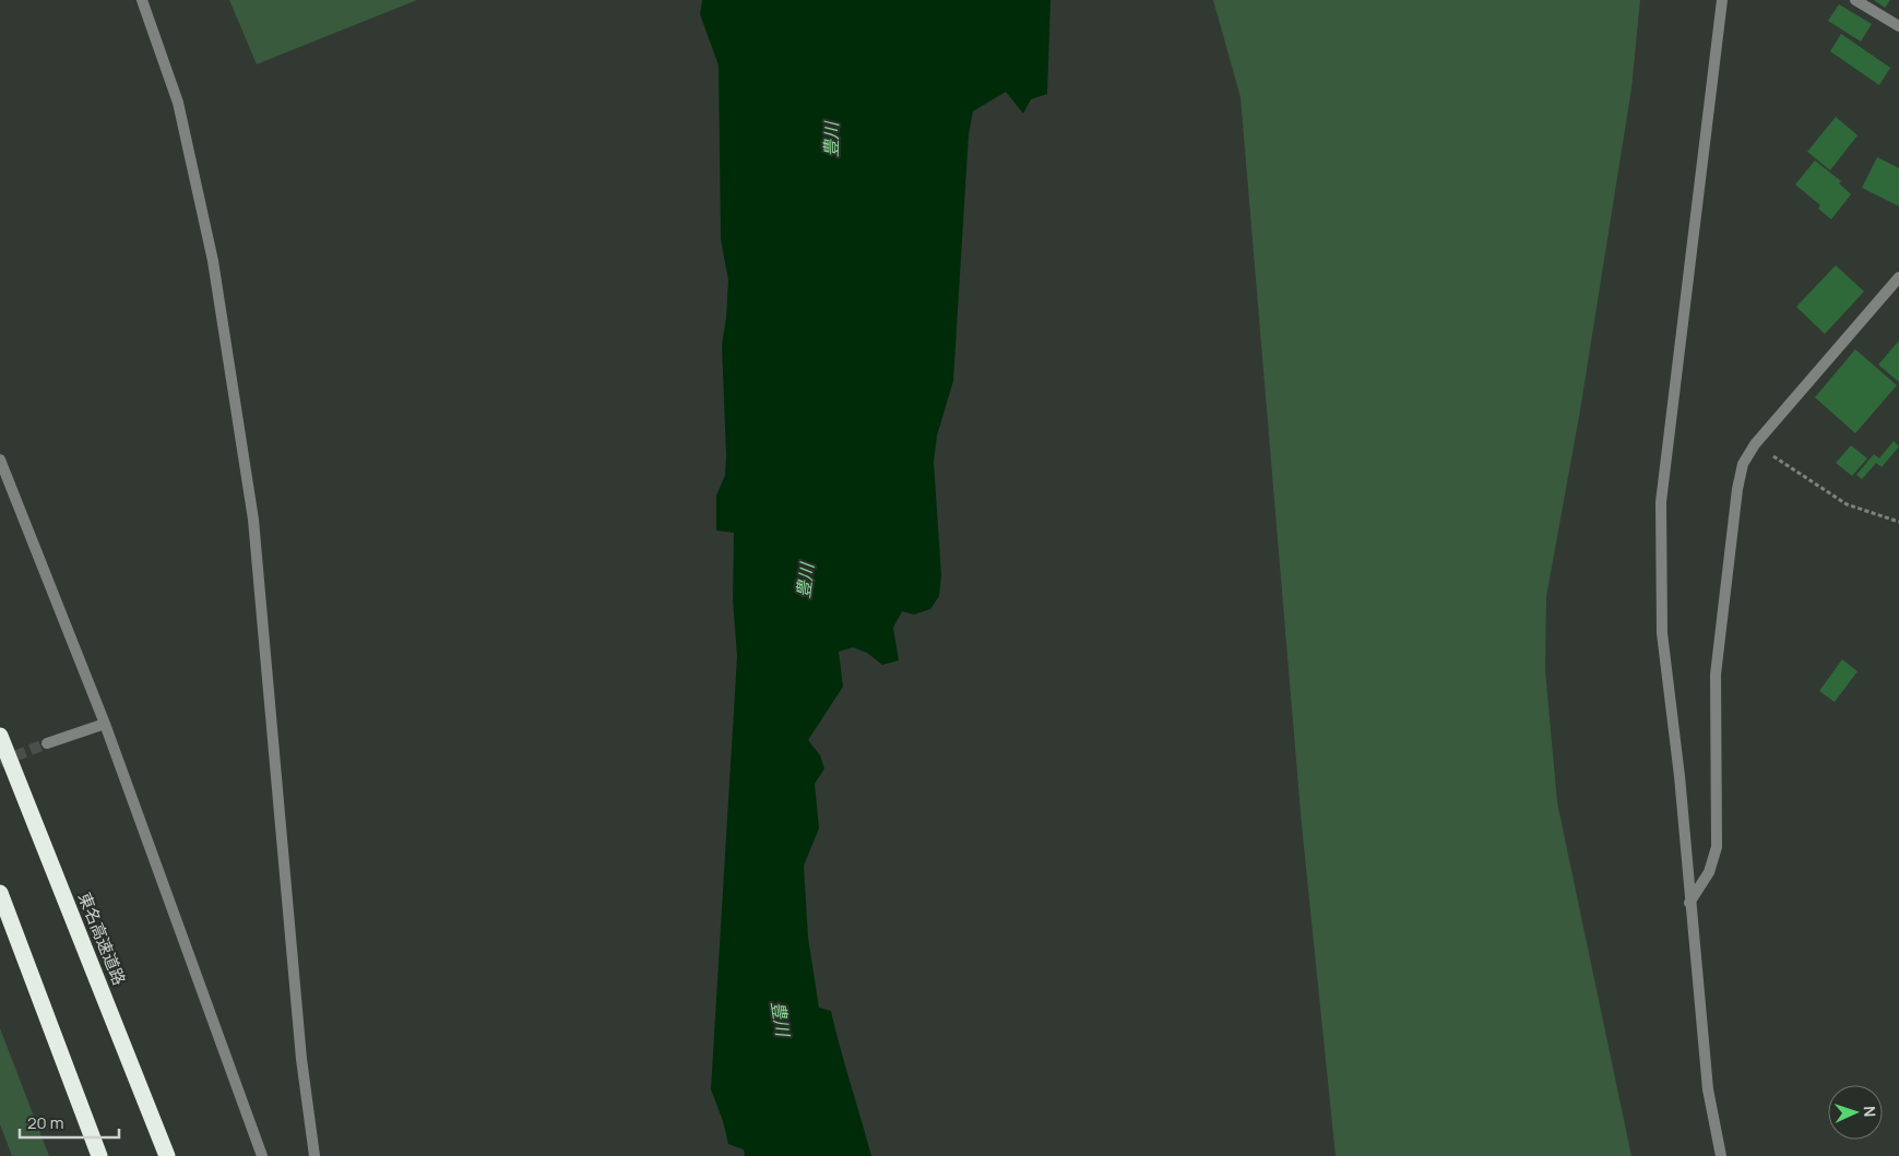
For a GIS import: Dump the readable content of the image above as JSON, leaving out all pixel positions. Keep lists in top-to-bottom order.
{
  "streets": {
    "highway": ["東名高速道路"]
  },
  "water": ["豊川"],
  "scale_bar": "20 m",
  "north": "right"
}
